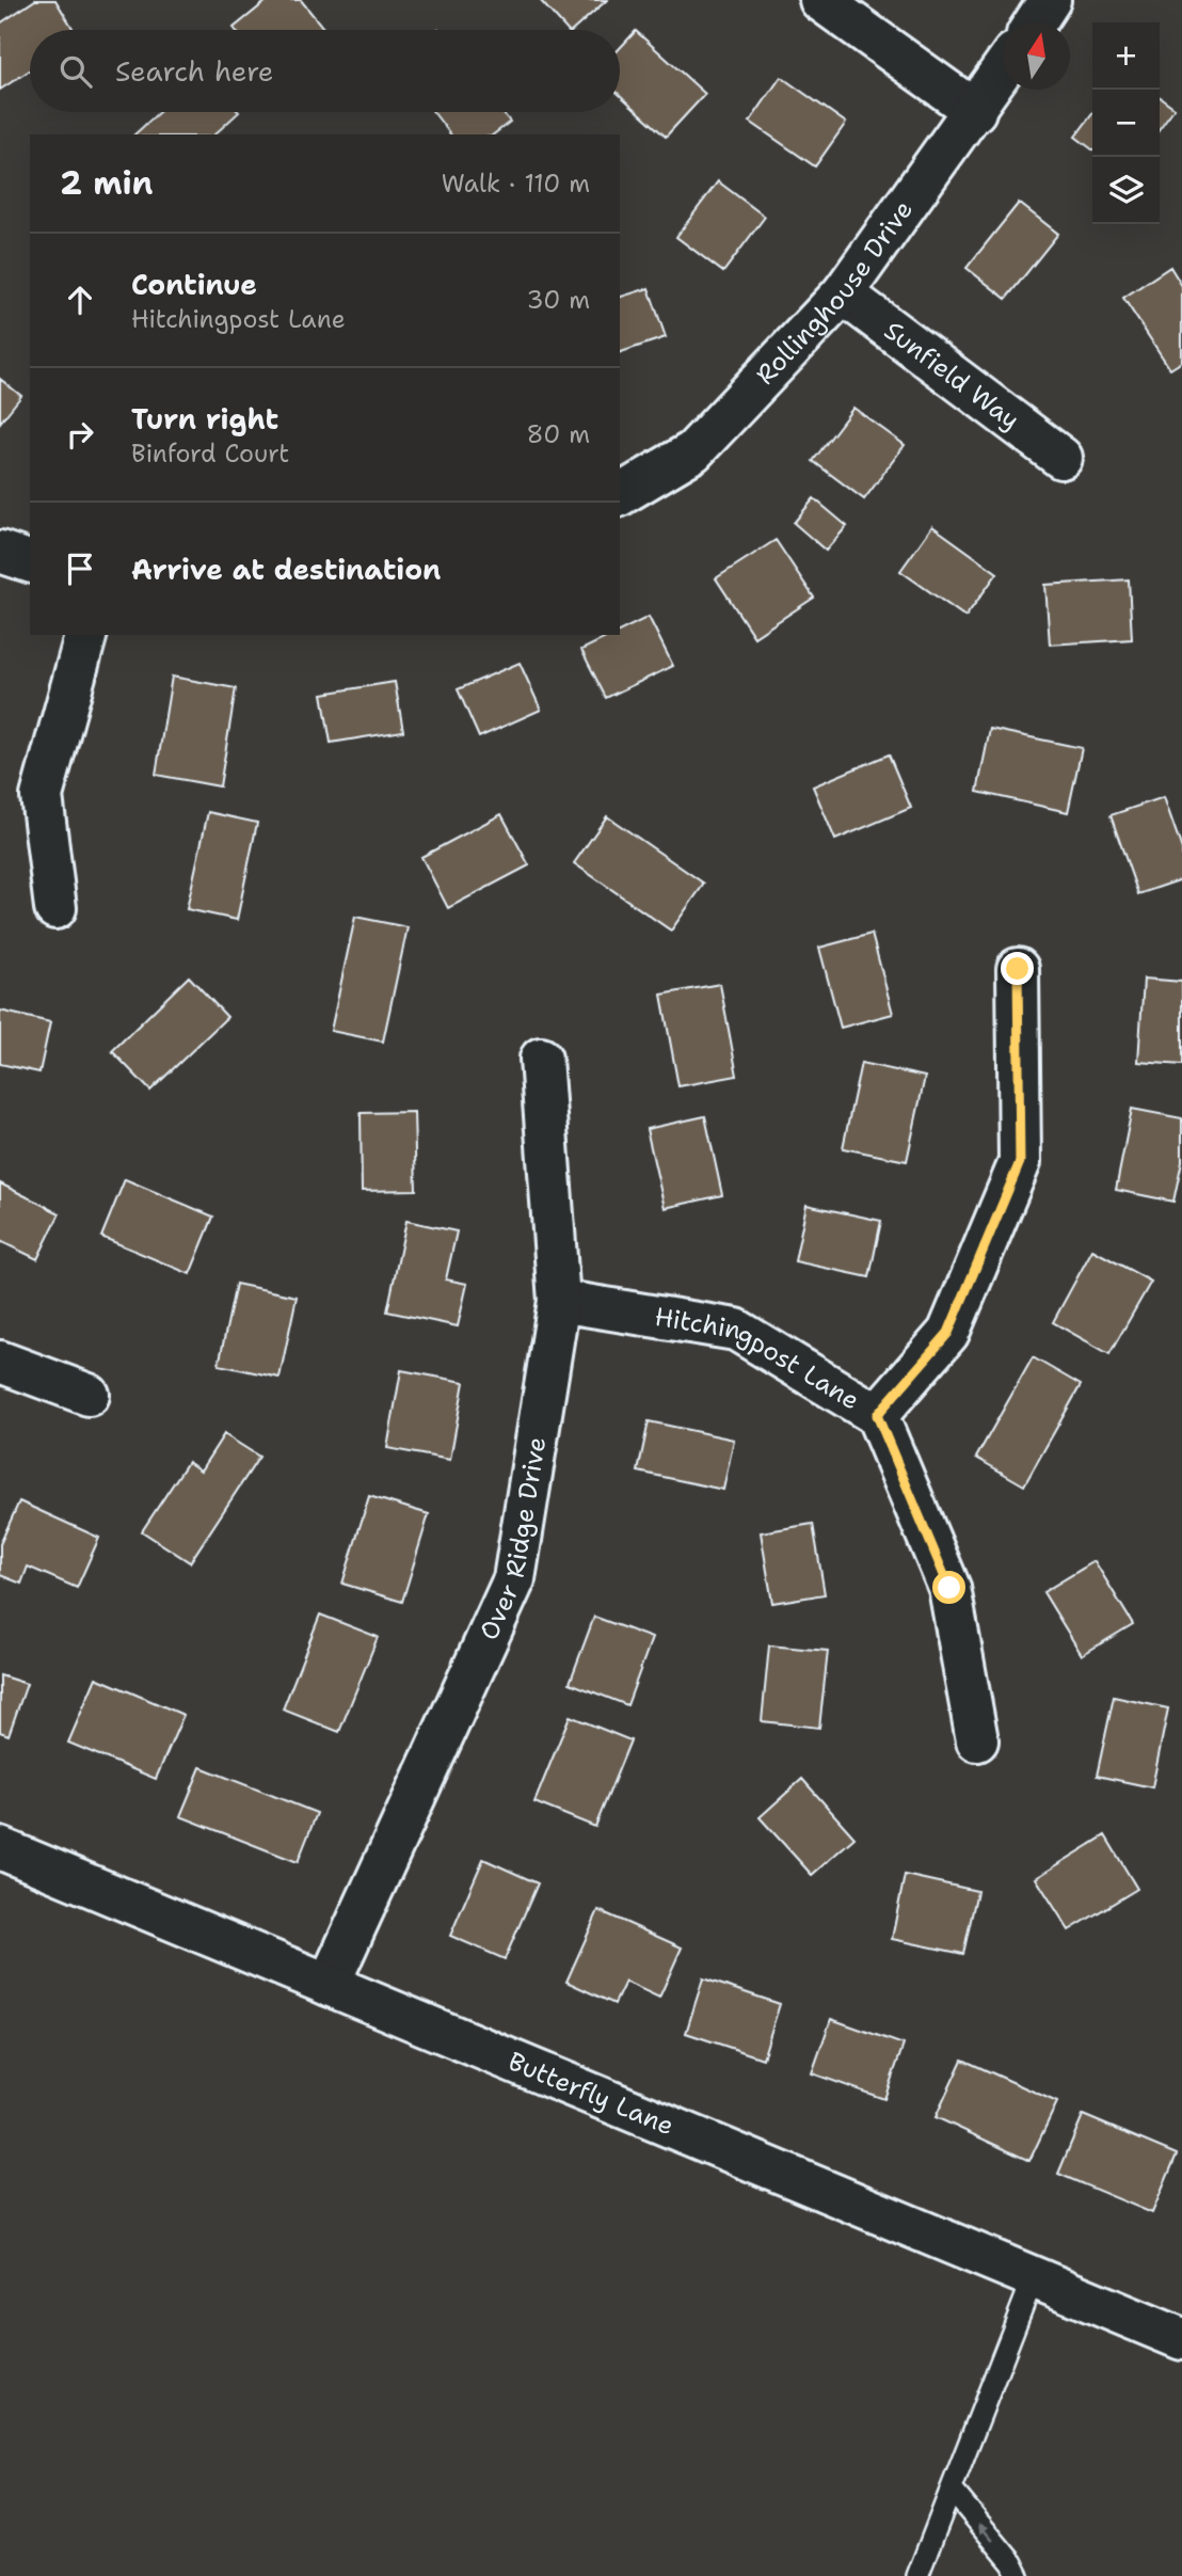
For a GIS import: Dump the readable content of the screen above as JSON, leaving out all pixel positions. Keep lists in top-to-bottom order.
{
  "streets": {
    "street": [
      "Rollinghouse Drive",
      "Sunfield Way",
      "Hitchingpost Lane",
      "Over Ridge Drive",
      "Butterfly Lane"
    ]
  },
  "crossings": [
    ["Rollinghouse Drive", "Sunfield Way"],
    ["Hitchingpost Lane", "Over Ridge Drive"],
    ["Over Ridge Drive", "Butterfly Lane"]
  ],
  "north": "top",
  "page": {
    "map_buttons": ["+", "−"],
    "search": "Search here",
    "heading": ["2 min", "Walk · 110 m"],
    "list": [
      ["Continue", "Hitchingpost Lane", "30 m"],
      ["Turn right", "Binford Court", "80 m"],
      "Arrive at destination"
    ]
  }
}
